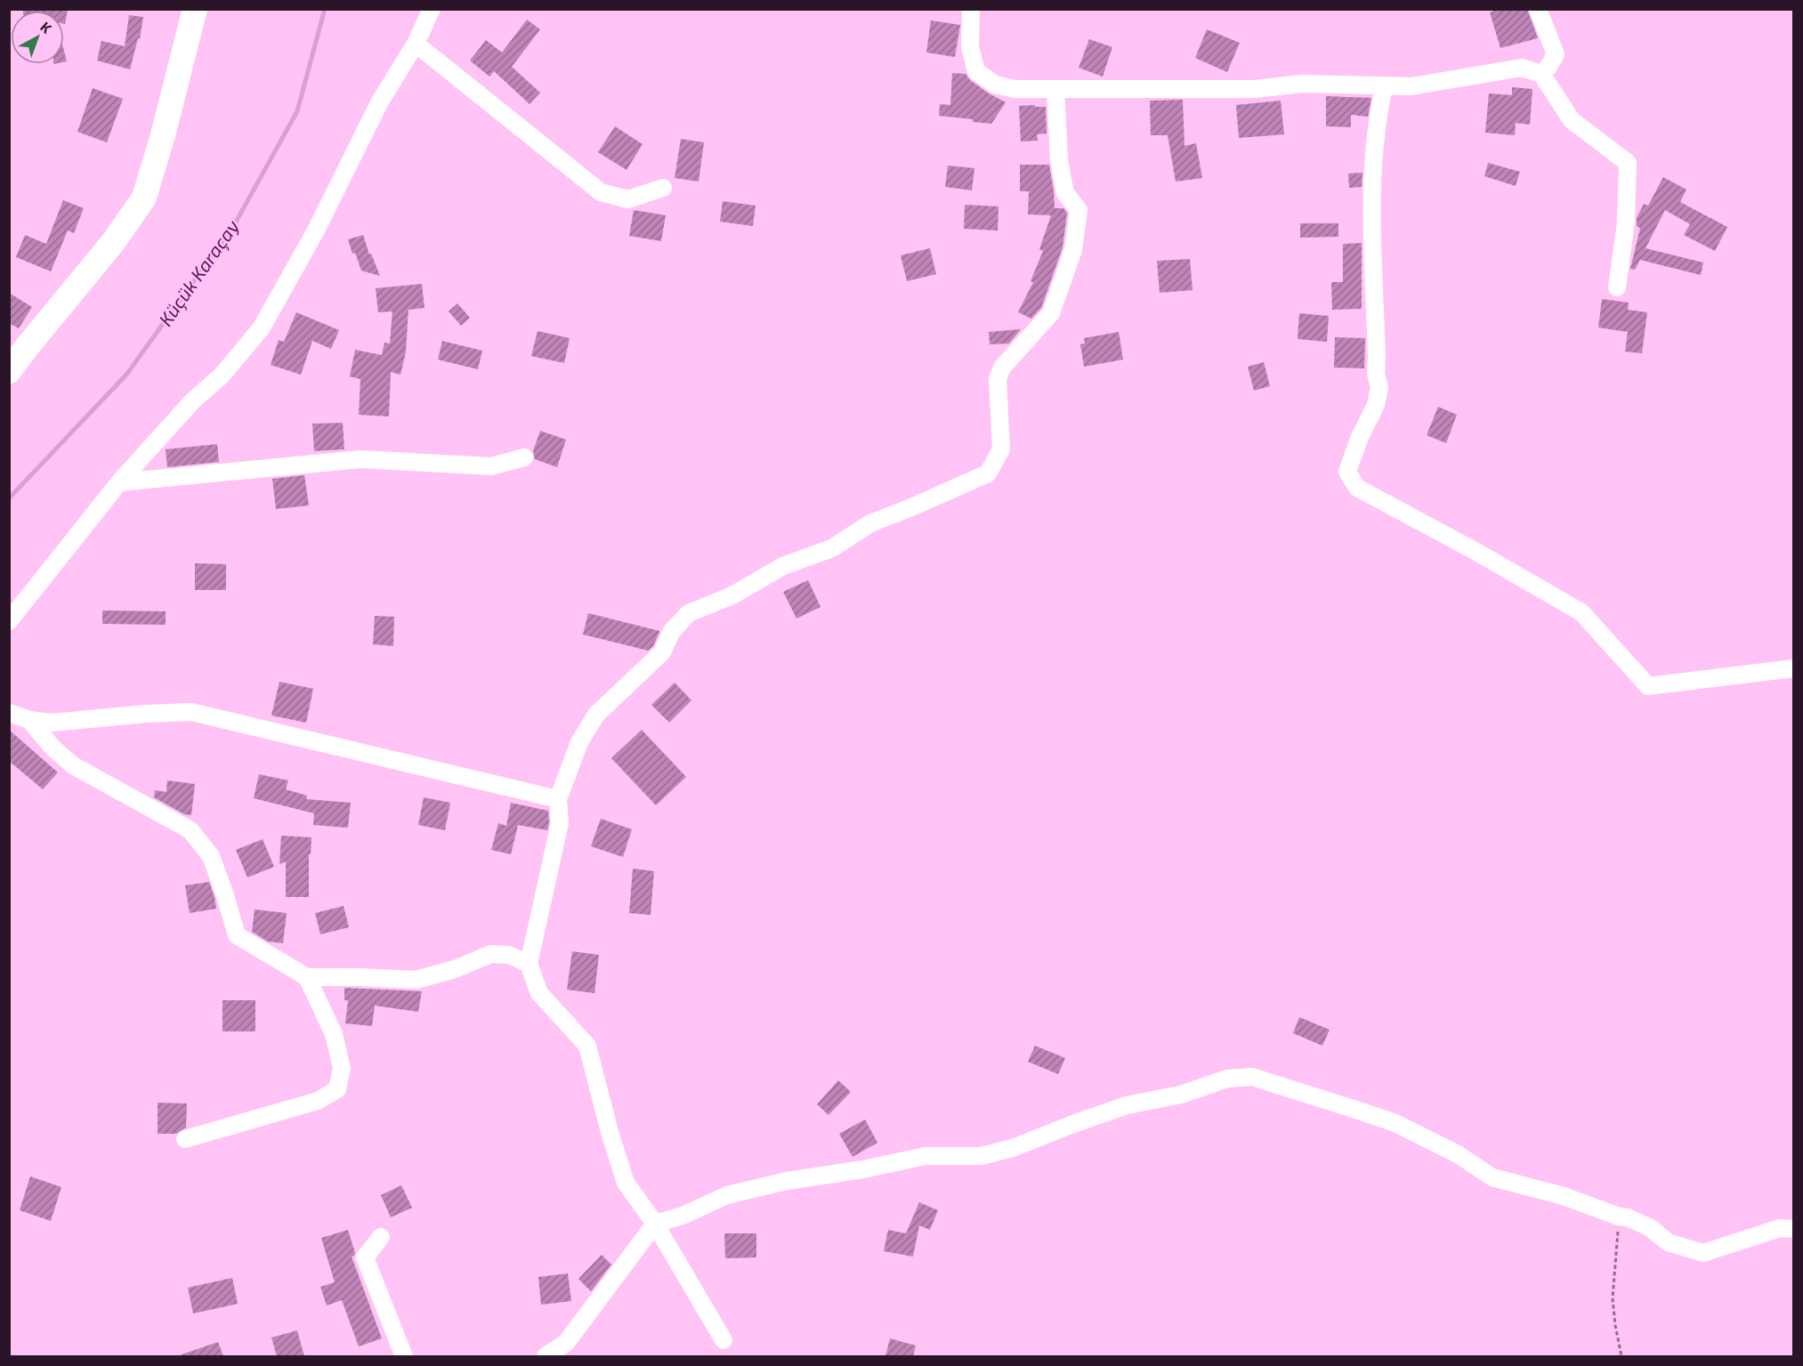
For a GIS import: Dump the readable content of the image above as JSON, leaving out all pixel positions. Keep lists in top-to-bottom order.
{
  "water": ["Küçük Karaçay"],
  "north": "top right"
}
